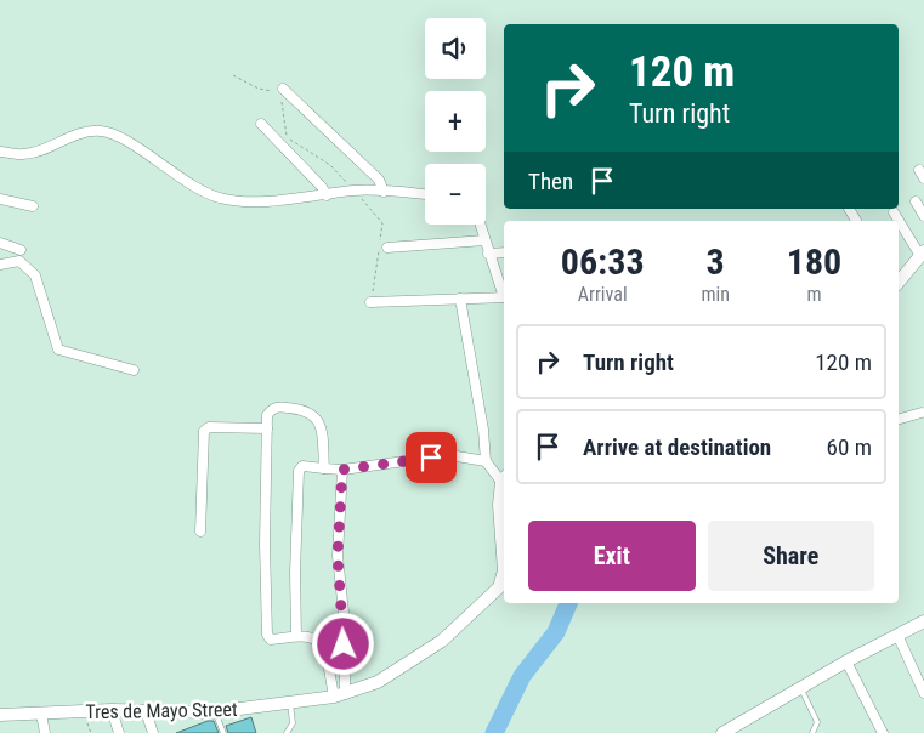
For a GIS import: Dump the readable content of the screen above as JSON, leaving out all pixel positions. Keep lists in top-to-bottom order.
{
  "streets": {
    "street": ["Tres de Mayo Street"]
  },
  "page": {
    "map_buttons": ["+", "−"],
    "turn": ["120 m", "Turn right"],
    "then": "Then",
    "eta": [
      "06:33",
      "Arrival",
      "3",
      "min",
      "180",
      "m"
    ],
    "list": [
      {
        "name": "Turn right",
        "value": "120 m"
      },
      {
        "name": "Arrive at destination",
        "value": "60 m"
      }
    ],
    "buttons": ["Exit", "Share"]
  }
}
